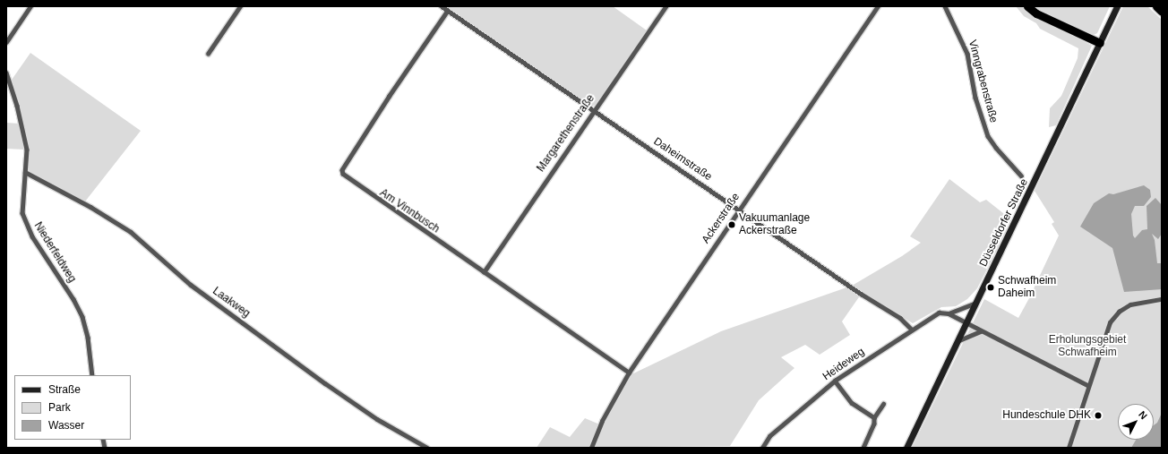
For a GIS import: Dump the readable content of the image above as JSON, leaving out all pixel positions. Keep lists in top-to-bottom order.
{
  "streets": {
    "main road": ["Düsseldorfer Straße"],
    "street": [
      "Vinngrabenstraße",
      "Margarethenstraße",
      "Daheimstraße",
      "Am Vinnbusch",
      "Ackerstraße",
      "Niederfeldweg",
      "Laakweg",
      "Heideweg"
    ]
  },
  "crossings": [
    ["Margarethenstraße", "Daheimstraße"],
    ["Margarethenstraße", "Am Vinnbusch"],
    ["Daheimstraße", "Am Vinnbusch"],
    ["Daheimstraße", "Ackerstraße"],
    ["Daheimstraße", "Heideweg"],
    ["Am Vinnbusch", "Ackerstraße"],
    ["Düsseldorfer Straße", "Heideweg"],
    ["Niederfeldweg", "Laakweg"]
  ],
  "parks": ["Erholungsgebiet Schwafheim"],
  "places": ["Vakuumanlage Ackerstraße", "Schwafheim Daheim", "Hundeschule DHK"],
  "legend": ["Straße", "Park", "Wasser"],
  "north": "top right"
}
